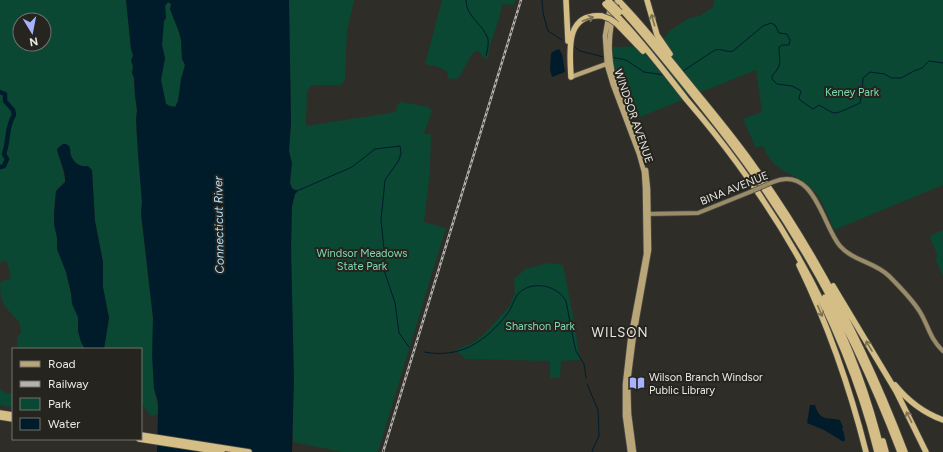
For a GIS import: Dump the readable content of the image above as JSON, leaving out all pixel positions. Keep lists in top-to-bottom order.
{
  "streets": {
    "main road": ["WINDSOR AVENUE"],
    "street": ["BINA AVENUE"]
  },
  "crossings": [
    ["WINDSOR AVENUE", "BINA AVENUE"]
  ],
  "districts": ["WILSON"],
  "water": ["Connecticut River"],
  "parks": ["Keney Park", "Windsor Meadows State Park", "Sharshon Park"],
  "places": {
    "library": ["Wilson Branch Windsor Public Library"]
  },
  "legend": [
    "Road",
    "Railway",
    "Park",
    "Water"
  ],
  "north": "bottom"
}
